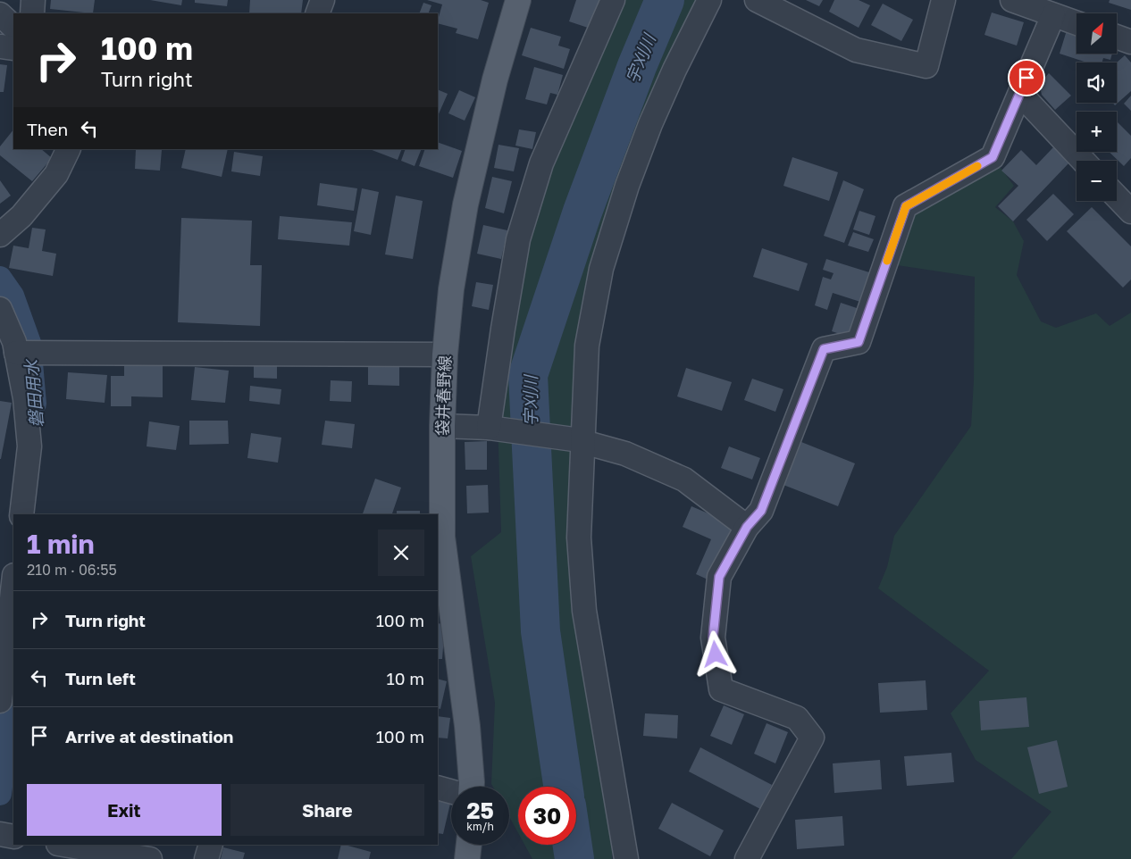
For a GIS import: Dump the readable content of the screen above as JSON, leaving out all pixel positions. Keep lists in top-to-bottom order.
{
  "streets": {
    "main road": ["袋井春野線"]
  },
  "water": ["宇刈川", "磐田用水"],
  "north": "top right",
  "page": {
    "map_buttons": ["+", "−"],
    "turn": ["100 m", "Turn right"],
    "then": "Then",
    "heading": ["1 min", "210 m · 06:55"],
    "list": [
      {
        "name": "Turn right",
        "value": "100 m"
      },
      {
        "name": "Turn left",
        "value": "10 m"
      },
      {
        "name": "Arrive at destination",
        "value": "100 m"
      }
    ],
    "buttons": ["Exit", "Share"],
    "speed": "25 km/h",
    "limit": "30"
  }
}
